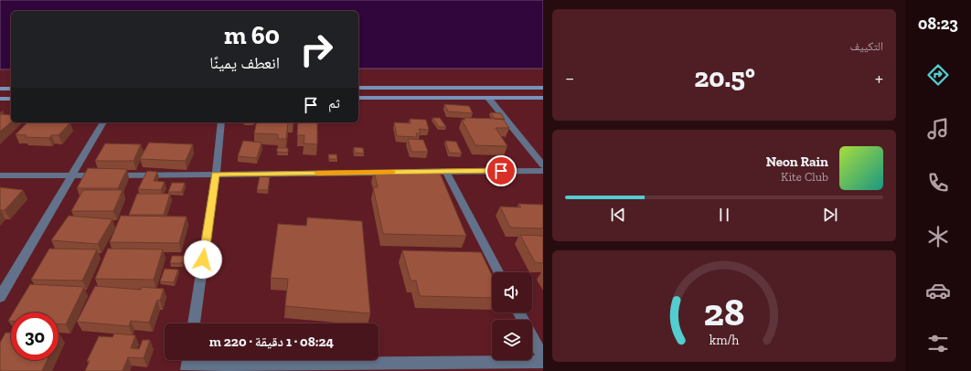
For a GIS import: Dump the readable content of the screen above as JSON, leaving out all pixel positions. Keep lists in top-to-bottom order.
{
  "page": {
    "tabs": "08:23",
    "tile": "التكييف",
    "turn": ["60 m", "انعطف يمينًا"],
    "heat": ["−", "20.5°", "+"],
    "then": "ثم",
    "song": ["Neon Rain", "Kite Club"],
    "limit": "30",
    "trip": "08:24 · 1 دقيقة · 220 m",
    "gauge": ["28", "km/h"]
  }
}
